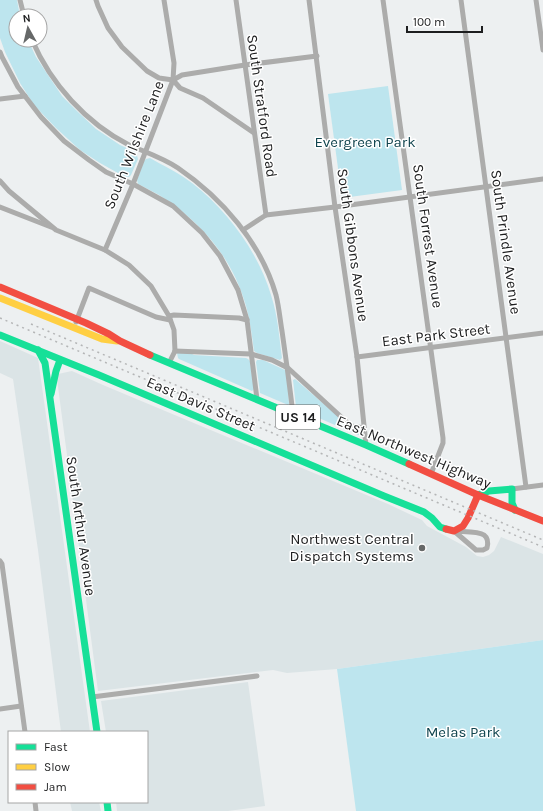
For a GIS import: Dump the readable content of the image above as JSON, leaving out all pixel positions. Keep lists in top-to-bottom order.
{
  "streets": {
    "street": [
      "South Stratford Road",
      "South Wilshire Lane",
      "South Forrest Avenue",
      "South Prindle Avenue",
      "South Gibbons Avenue",
      "East Park Street",
      "East Davis Street",
      "US 14",
      "East Northwest Highway",
      "South Arthur Avenue"
    ]
  },
  "crossings": [
    ["South Forrest Avenue", "East Park Street"],
    ["South Forrest Avenue", "East Northwest Highway"],
    ["South Prindle Avenue", "East Park Street"],
    ["South Gibbons Avenue", "East Park Street"],
    ["South Gibbons Avenue", "East Northwest Highway"],
    ["East Davis Street", "South Arthur Avenue"]
  ],
  "parks": ["Evergreen Park", "Melas Park"],
  "places": ["Northwest Central Dispatch Systems"],
  "legend": ["Fast", "Slow", "Jam"],
  "scale_bar": "100 m",
  "north": "top"
}
